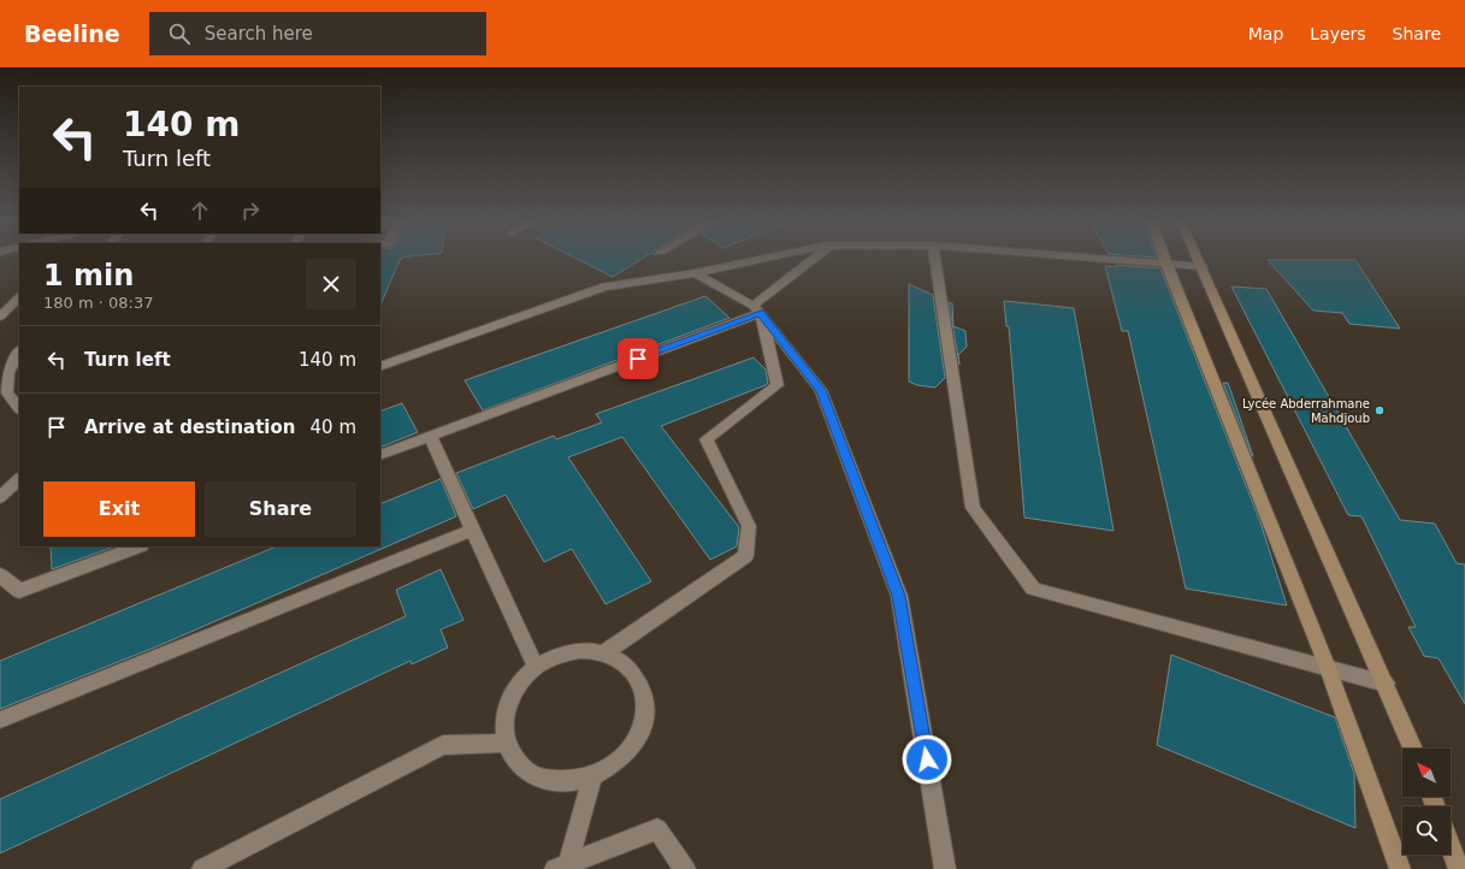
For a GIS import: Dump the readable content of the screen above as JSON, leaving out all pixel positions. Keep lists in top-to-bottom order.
{
  "places": ["Lycée Abderrahmane Mahdjoub"],
  "north": "top left",
  "page": {
    "header": "Beeline",
    "search": "Search here",
    "nav": ["Map", "Layers", "Share"],
    "turn": ["140 m", "Turn left"],
    "heading": ["1 min", "180 m · 08:37"],
    "list": [
      {
        "name": "Turn left",
        "value": "140 m"
      },
      {
        "name": "Arrive at destination",
        "value": "40 m"
      }
    ],
    "buttons": ["Exit", "Share"]
  }
}
